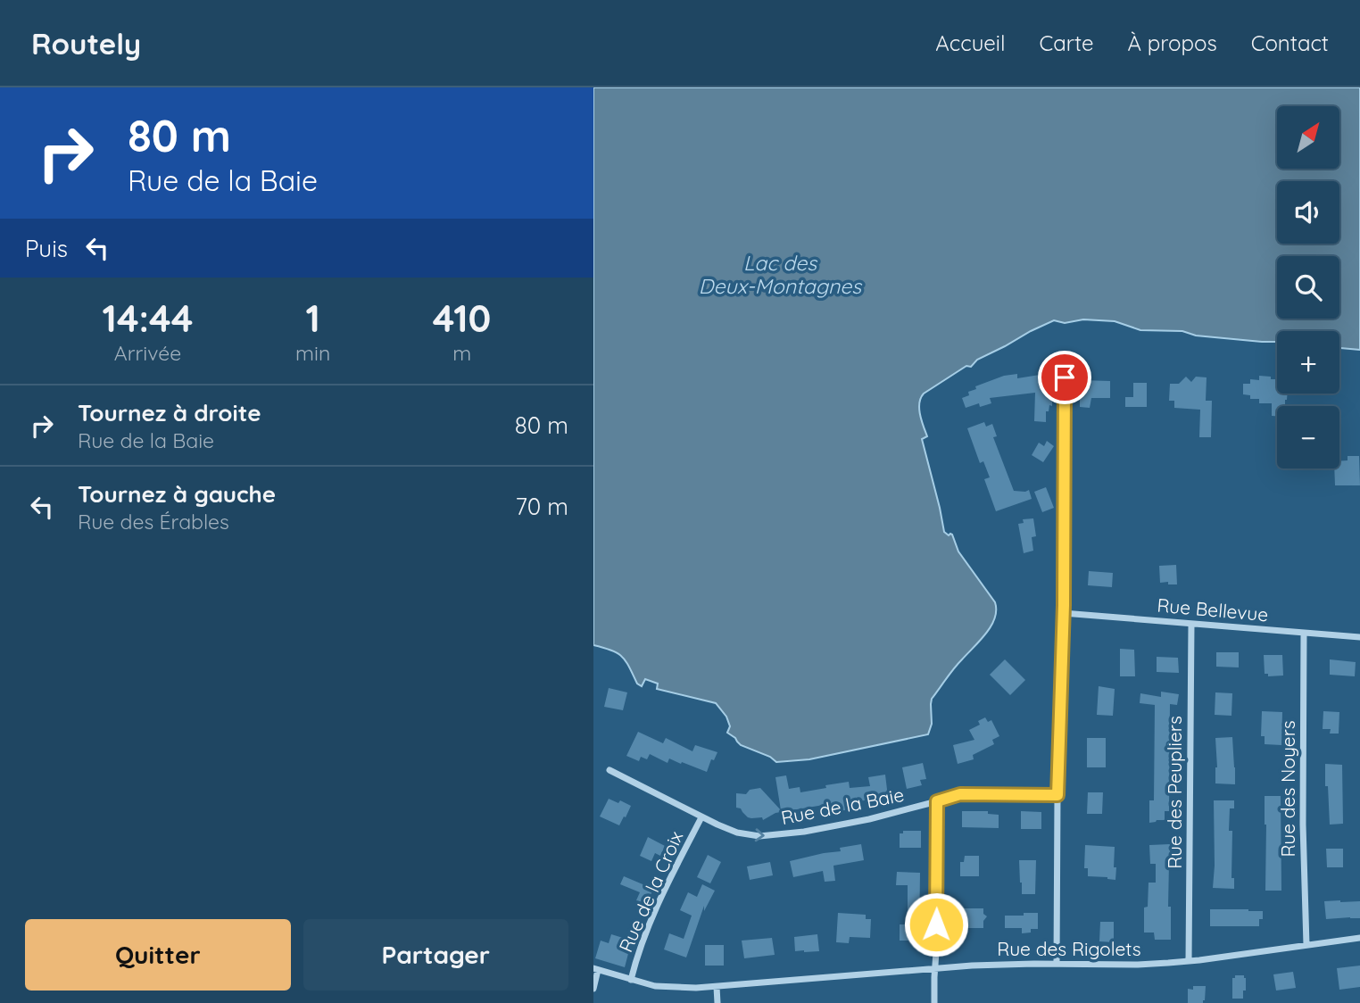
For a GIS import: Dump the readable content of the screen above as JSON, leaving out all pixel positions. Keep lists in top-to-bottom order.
{
  "streets": {
    "street": [
      "Rue Bellevue",
      "Rue des Noyers",
      "Rue des Peupliers",
      "Rue de la Baie",
      "Rue de la Croix",
      "Rue des Rigolets"
    ]
  },
  "crossings": [
    ["Rue Bellevue", "Rue des Noyers"],
    ["Rue Bellevue", "Rue des Peupliers"],
    ["Rue des Noyers", "Rue des Rigolets"],
    ["Rue des Peupliers", "Rue des Rigolets"],
    ["Rue de la Baie", "Rue de la Croix"],
    ["Rue de la Croix", "Rue des Rigolets"]
  ],
  "one_way": ["Rue de la Baie"],
  "water": ["Lac des Deux-Montagnes"],
  "north": "top right",
  "page": {
    "header": "Routely",
    "nav": [
      "Accueil",
      "Carte",
      "À propos",
      "Contact"
    ],
    "turn": ["80 m", "Rue de la Baie"],
    "map_buttons": ["+", "−"],
    "then": "Puis",
    "eta": [
      "14:44",
      "Arrivée",
      "1",
      "min",
      "410",
      "m"
    ],
    "list": [
      {
        "name": "Tournez à droite",
        "note": "Rue de la Baie",
        "value": "80 m"
      },
      {
        "name": "Tournez à gauche",
        "note": "Rue des Érables",
        "value": "70 m"
      }
    ],
    "buttons": ["Quitter", "Partager"]
  }
}
